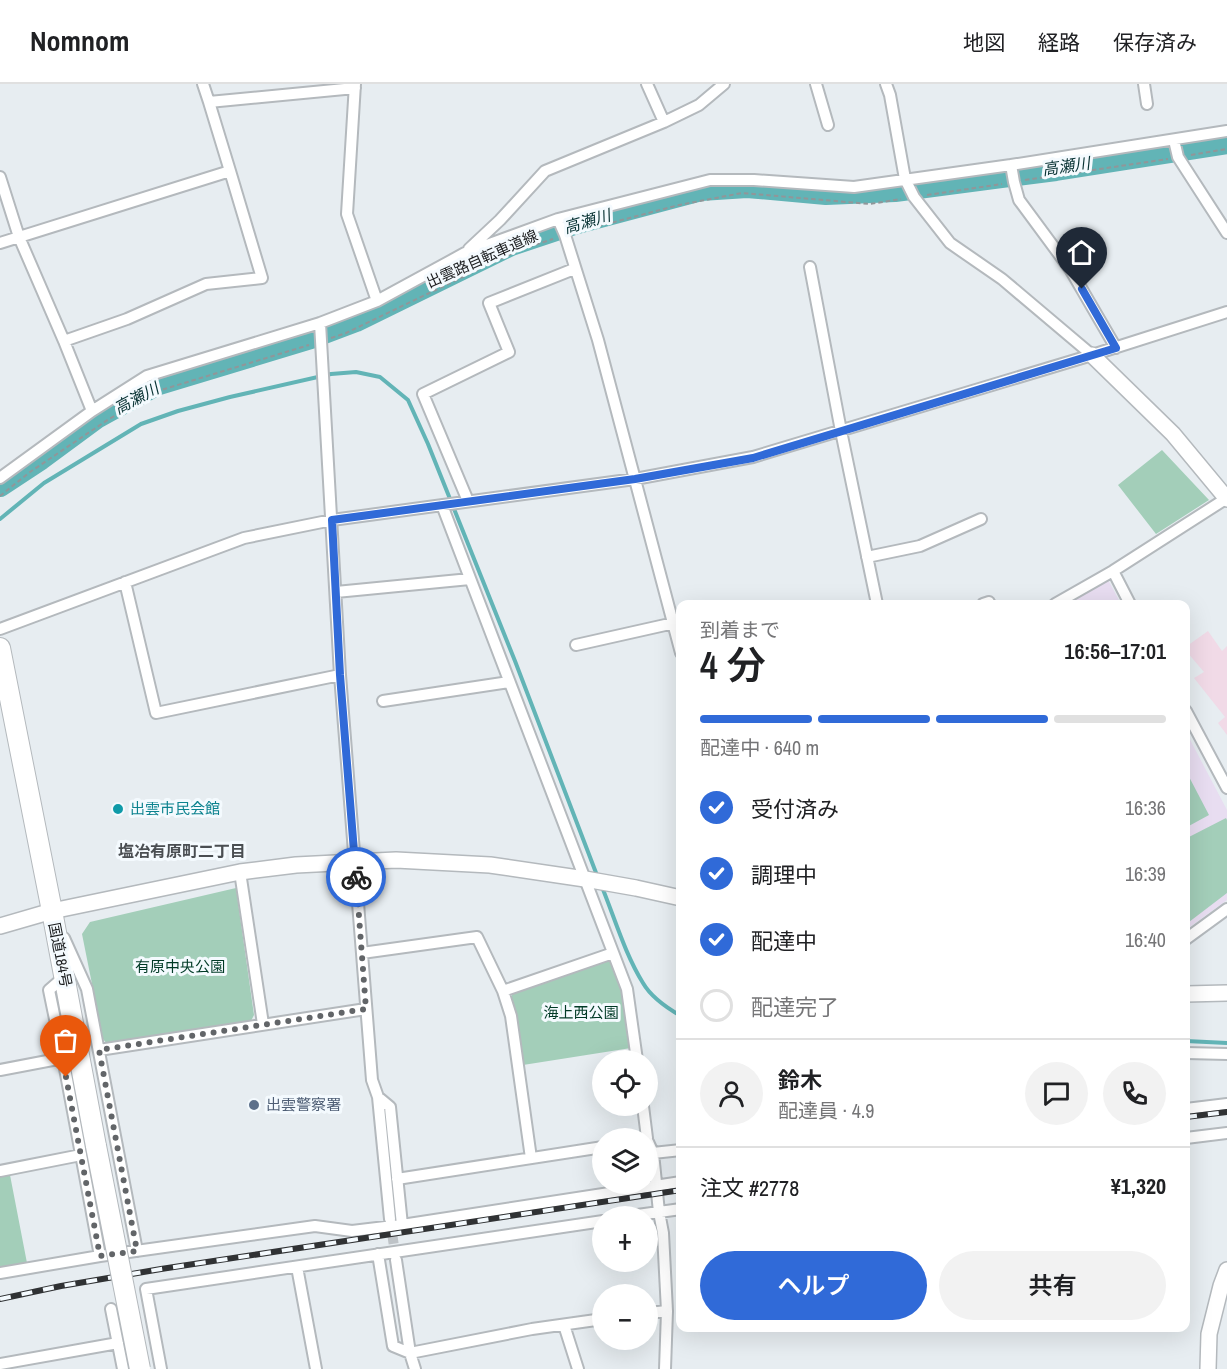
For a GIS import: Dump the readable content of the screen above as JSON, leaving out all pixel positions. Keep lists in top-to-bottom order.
{
  "streets": {
    "highway": ["国道184号"],
    "path": ["出雲路自転車道線"]
  },
  "districts": ["塩冶有原町二丁目"],
  "water": ["高瀬川"],
  "parks": ["有原中央公園", "海上西公園"],
  "places": ["出雲市民会館", "出雲警察署"],
  "page": {
    "header": "Nomnom",
    "nav": ["地図", "経路", "保存済み"],
    "heading": ["4 分", "到着まで", "16:56–17:01"],
    "panel": [
      "鈴木",
      "配達員 · 4.9",
      "注文 #2778",
      "¥1,320"
    ],
    "bar": "配達中 · 640 m",
    "list": [
      ["受付済み", "16:36"],
      ["調理中", "16:39"],
      ["配達中", "16:40"],
      "配達完了"
    ],
    "map_buttons": ["+", "−"],
    "buttons": ["ヘルプ", "共有"]
  }
}
